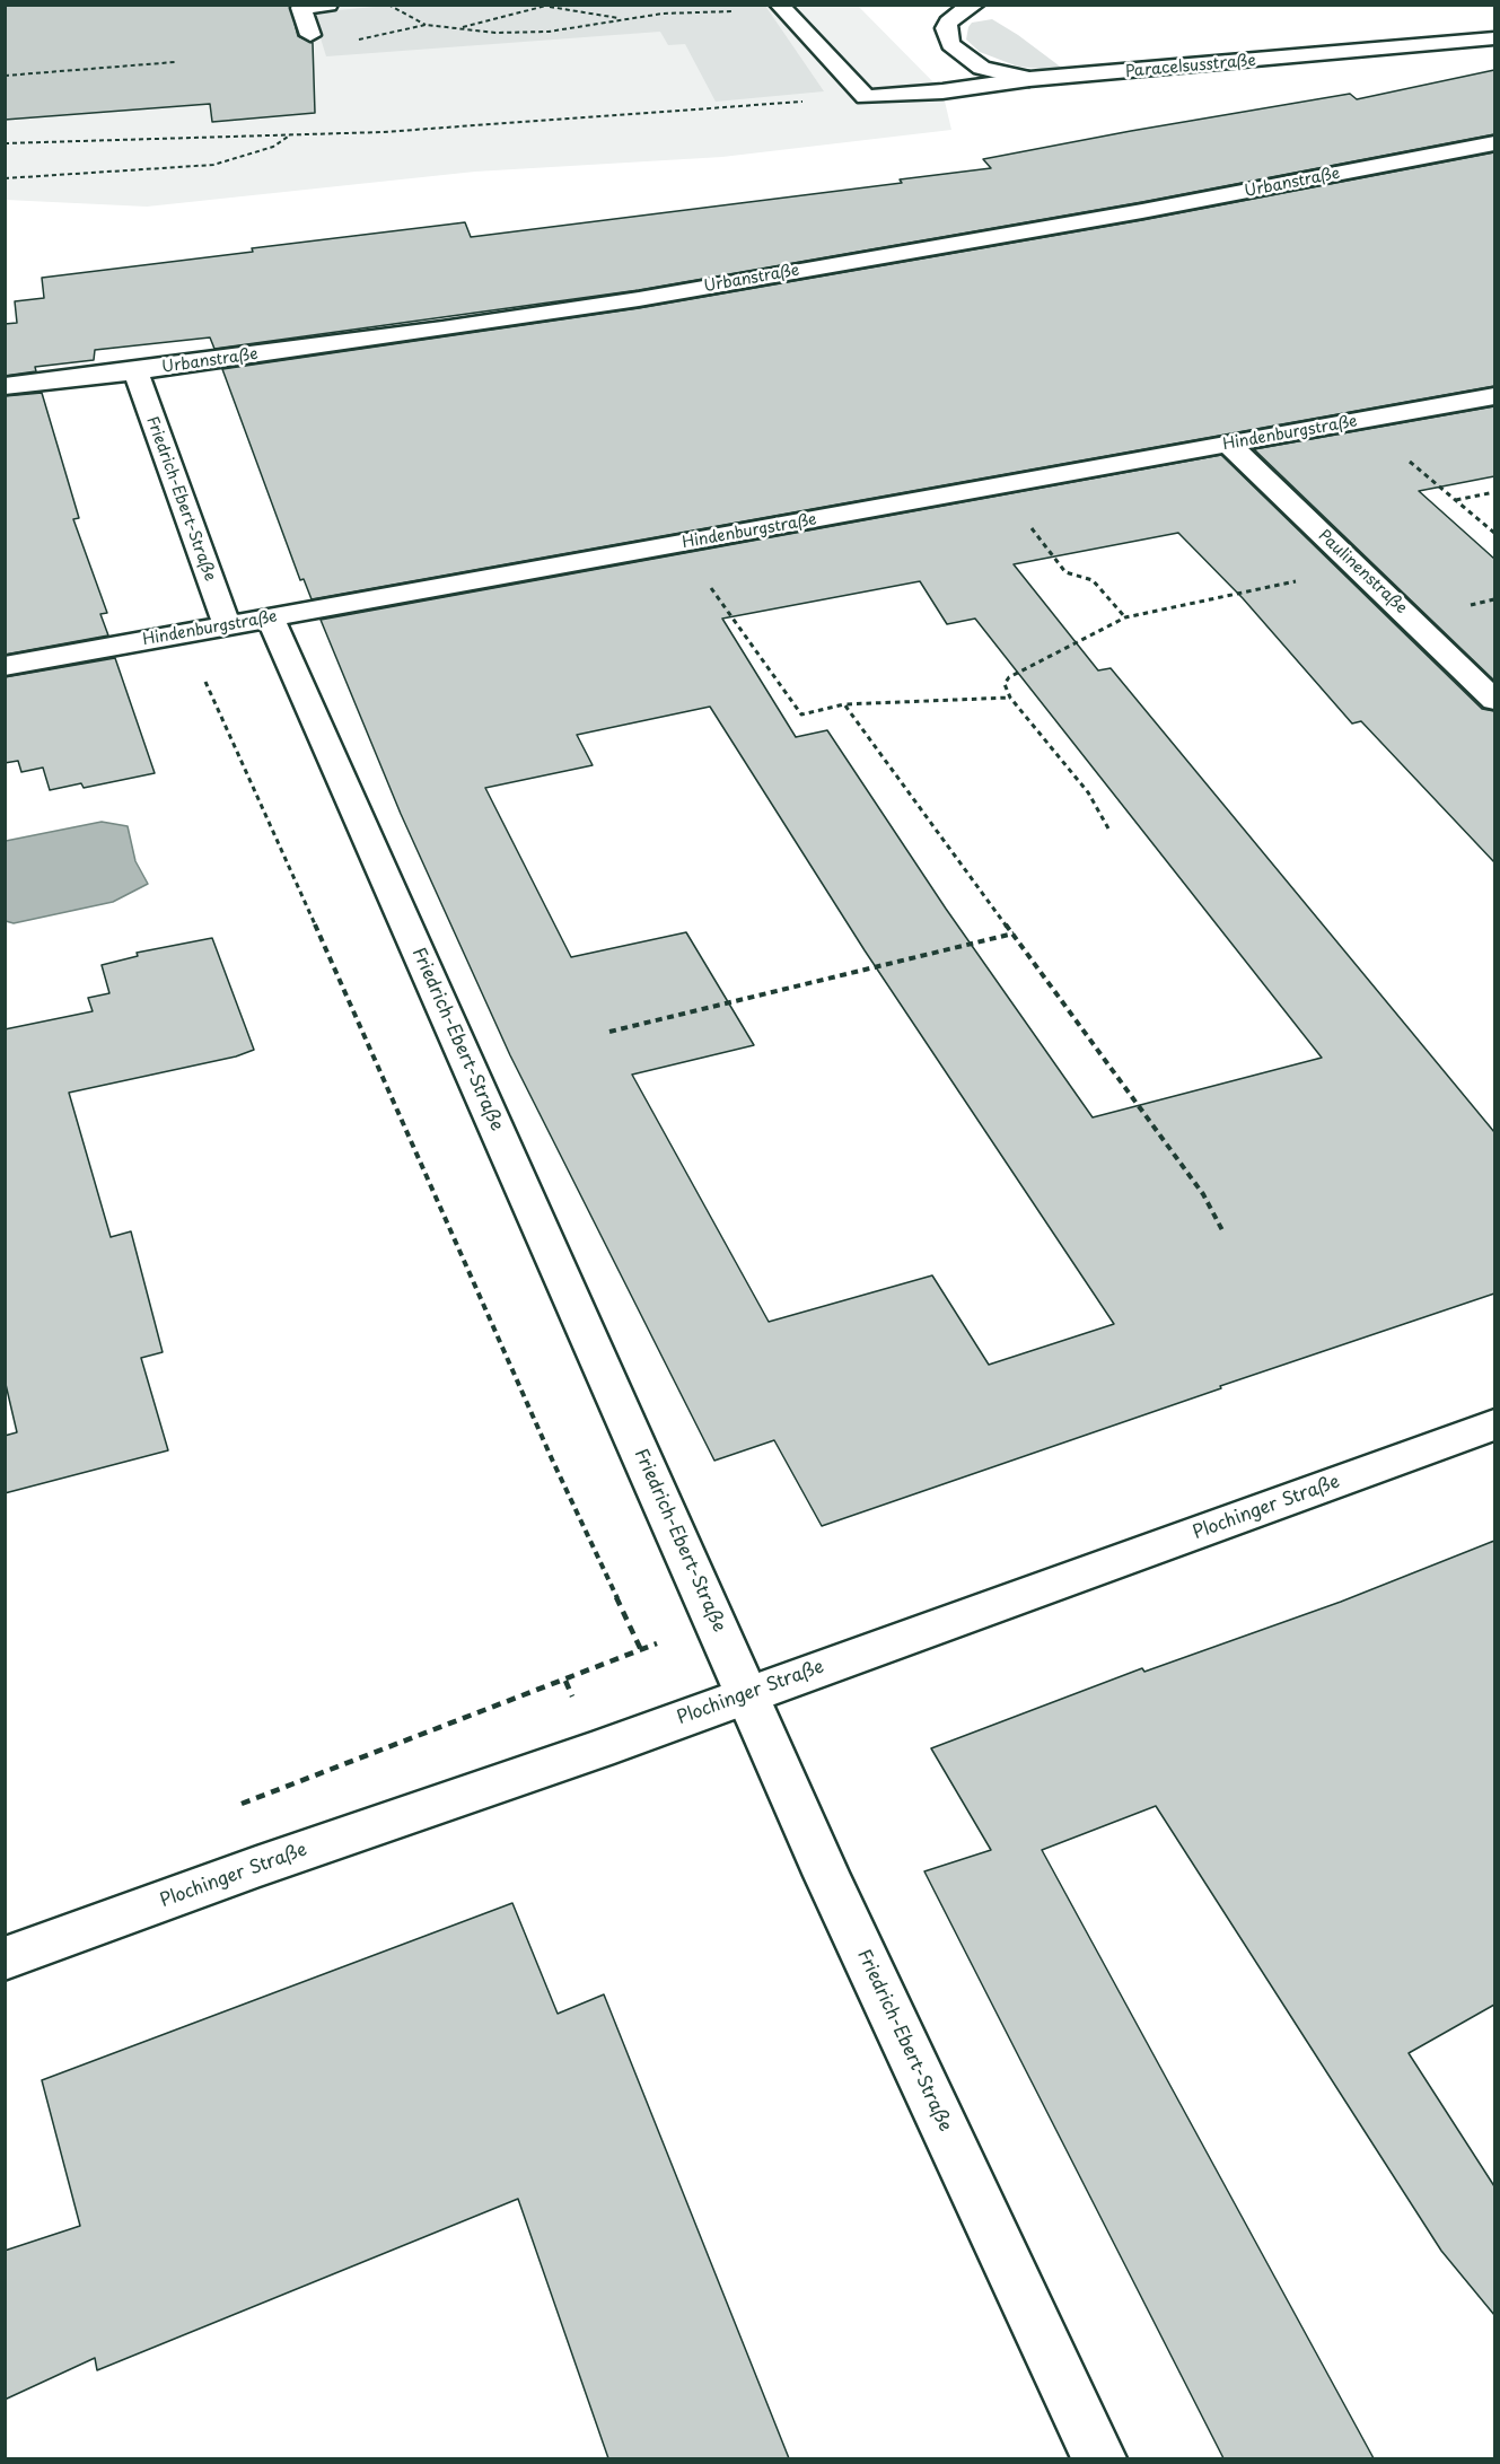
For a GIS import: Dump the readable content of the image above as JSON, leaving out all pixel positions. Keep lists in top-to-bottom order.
{
  "streets": {
    "street": [
      "Paracelsusstraße",
      "Urbanstraße",
      "Hindenburgstraße",
      "Friedrich-Ebert-Straße",
      "Paulinenstraße",
      "Plochinger Straße"
    ]
  },
  "crossings": [
    ["Urbanstraße", "Friedrich-Ebert-Straße"],
    ["Hindenburgstraße", "Friedrich-Ebert-Straße"],
    ["Hindenburgstraße", "Paulinenstraße"],
    ["Friedrich-Ebert-Straße", "Plochinger Straße"]
  ]
}
